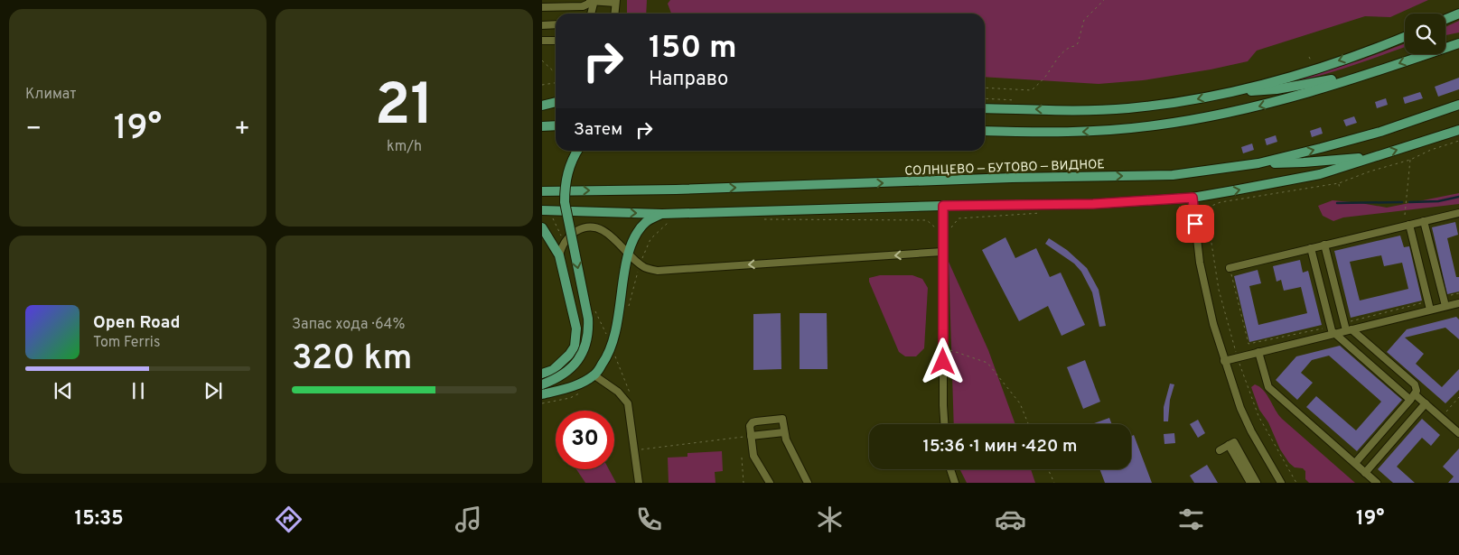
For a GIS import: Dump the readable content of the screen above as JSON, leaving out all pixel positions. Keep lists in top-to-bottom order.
{
  "streets": {
    "main road": ["СОЛНЦЕВО — БУТОВО — ВИДНОЕ"]
  },
  "page": {
    "tile": [
      "Климат",
      ["21", "km/h"],
      ["Запас хода · 64%", "320 km"]
    ],
    "turn": ["150 m", "Направо"],
    "then": "Затем",
    "heat": ["−", "19°", "+"],
    "song": ["Open Road", "Tom Ferris"],
    "limit": "30",
    "trip": "15:36 · 1 мин · 420 m",
    "tabs": ["15:35", "19°"]
  }
}
